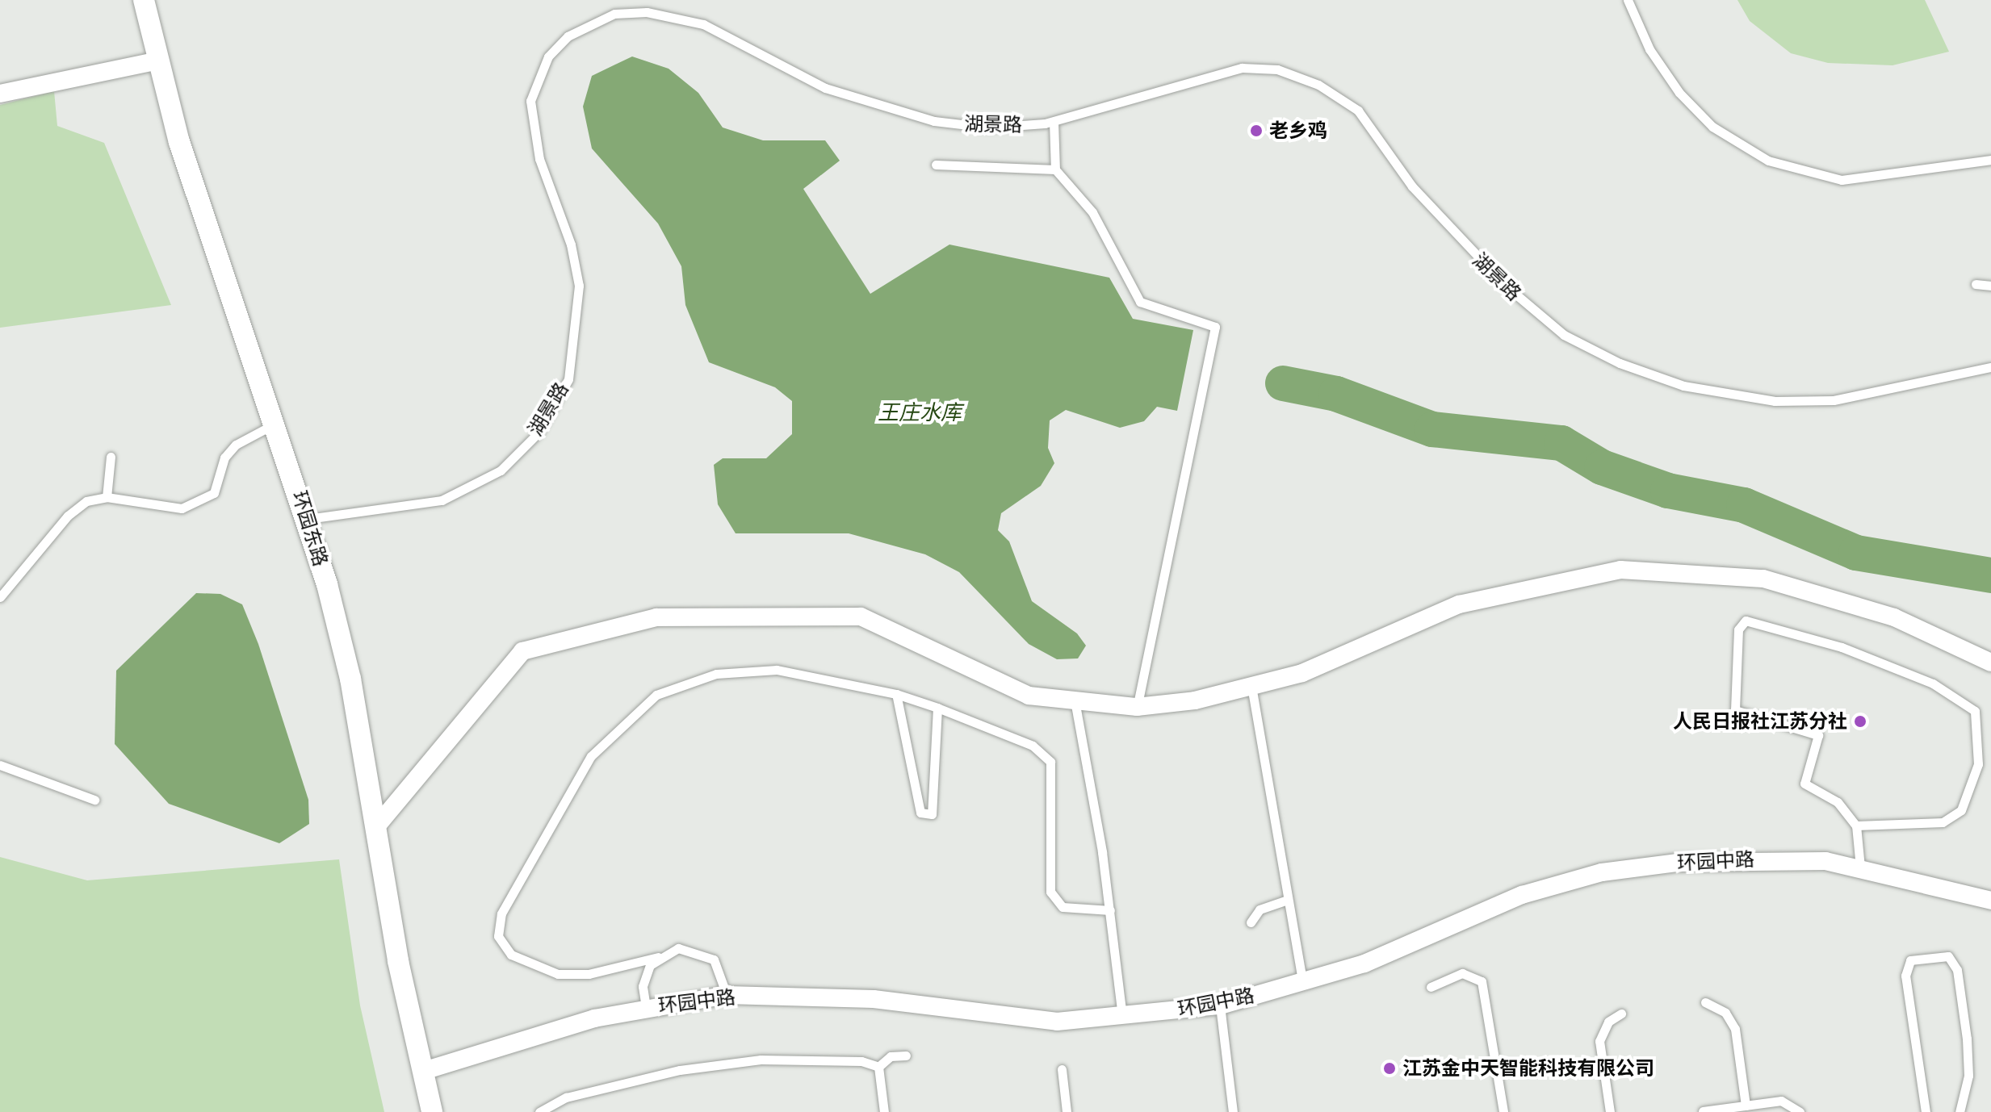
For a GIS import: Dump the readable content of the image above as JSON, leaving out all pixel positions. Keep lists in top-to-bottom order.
{
  "streets": {
    "street": ["环园东路", "环园中路"],
    "lane": ["湖景路"]
  },
  "crossings": [
    ["湖景路", "环园东路"],
    ["环园东路", "环园中路"]
  ],
  "water": ["王庄水库"],
  "places": ["老乡鸡", "人民日报社江苏分社", "江苏金中天智能科技有限公司"]
}
